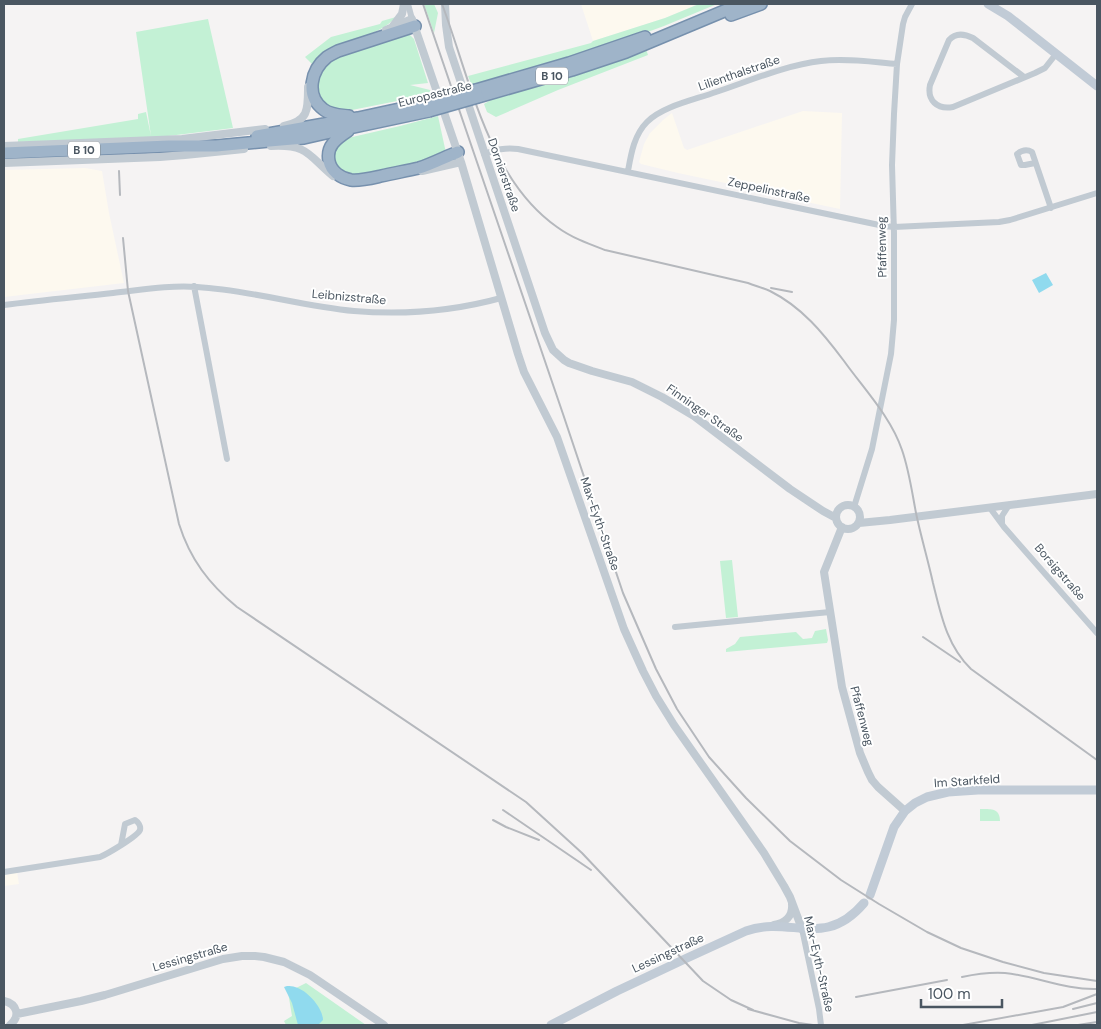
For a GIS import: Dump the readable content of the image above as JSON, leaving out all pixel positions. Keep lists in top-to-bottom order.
{
  "streets": {
    "highway": ["B 10", "Europastraße"],
    "main road": ["Im Starkfeld", "Lessingstraße"],
    "street": [
      "Lilienthalstraße",
      "Dornierstraße",
      "Zeppelinstraße",
      "Pfaffenweg",
      "Leibnizstraße",
      "Finninger Straße",
      "Max-Eyth-Straße",
      "Borsigstraße"
    ]
  },
  "crossings": [
    ["Lilienthalstraße", "Zeppelinstraße"],
    ["Lilienthalstraße", "Pfaffenweg"],
    ["B 10", "Europastraße"],
    ["Dornierstraße", "Zeppelinstraße"],
    ["Dornierstraße", "Finninger Straße"],
    ["Zeppelinstraße", "Pfaffenweg"],
    ["Pfaffenweg", "Finninger Straße"],
    ["Pfaffenweg", "Im Starkfeld"],
    ["Leibnizstraße", "Max-Eyth-Straße"],
    ["Max-Eyth-Straße", "Lessingstraße"]
  ],
  "scale_bar": "100 m"
}
